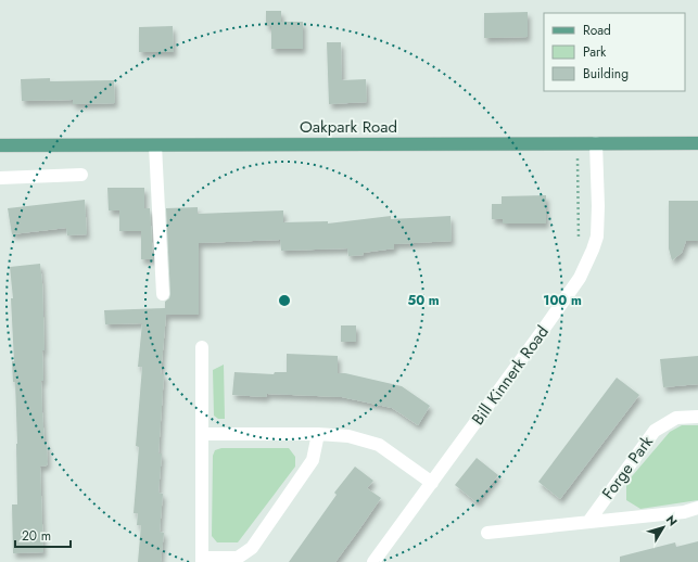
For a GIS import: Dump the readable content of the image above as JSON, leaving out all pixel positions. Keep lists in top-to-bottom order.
{
  "streets": {
    "main road": ["Oakpark Road"],
    "street": ["Bill Kinnerk Road", "Forge Park"]
  },
  "crossings": [
    ["Oakpark Road", "Bill Kinnerk Road"]
  ],
  "legend": ["Road", "Park", "Building"],
  "scale_bar": "20 m",
  "north": "top right",
  "rings": ["50 m", "100 m"]
}
